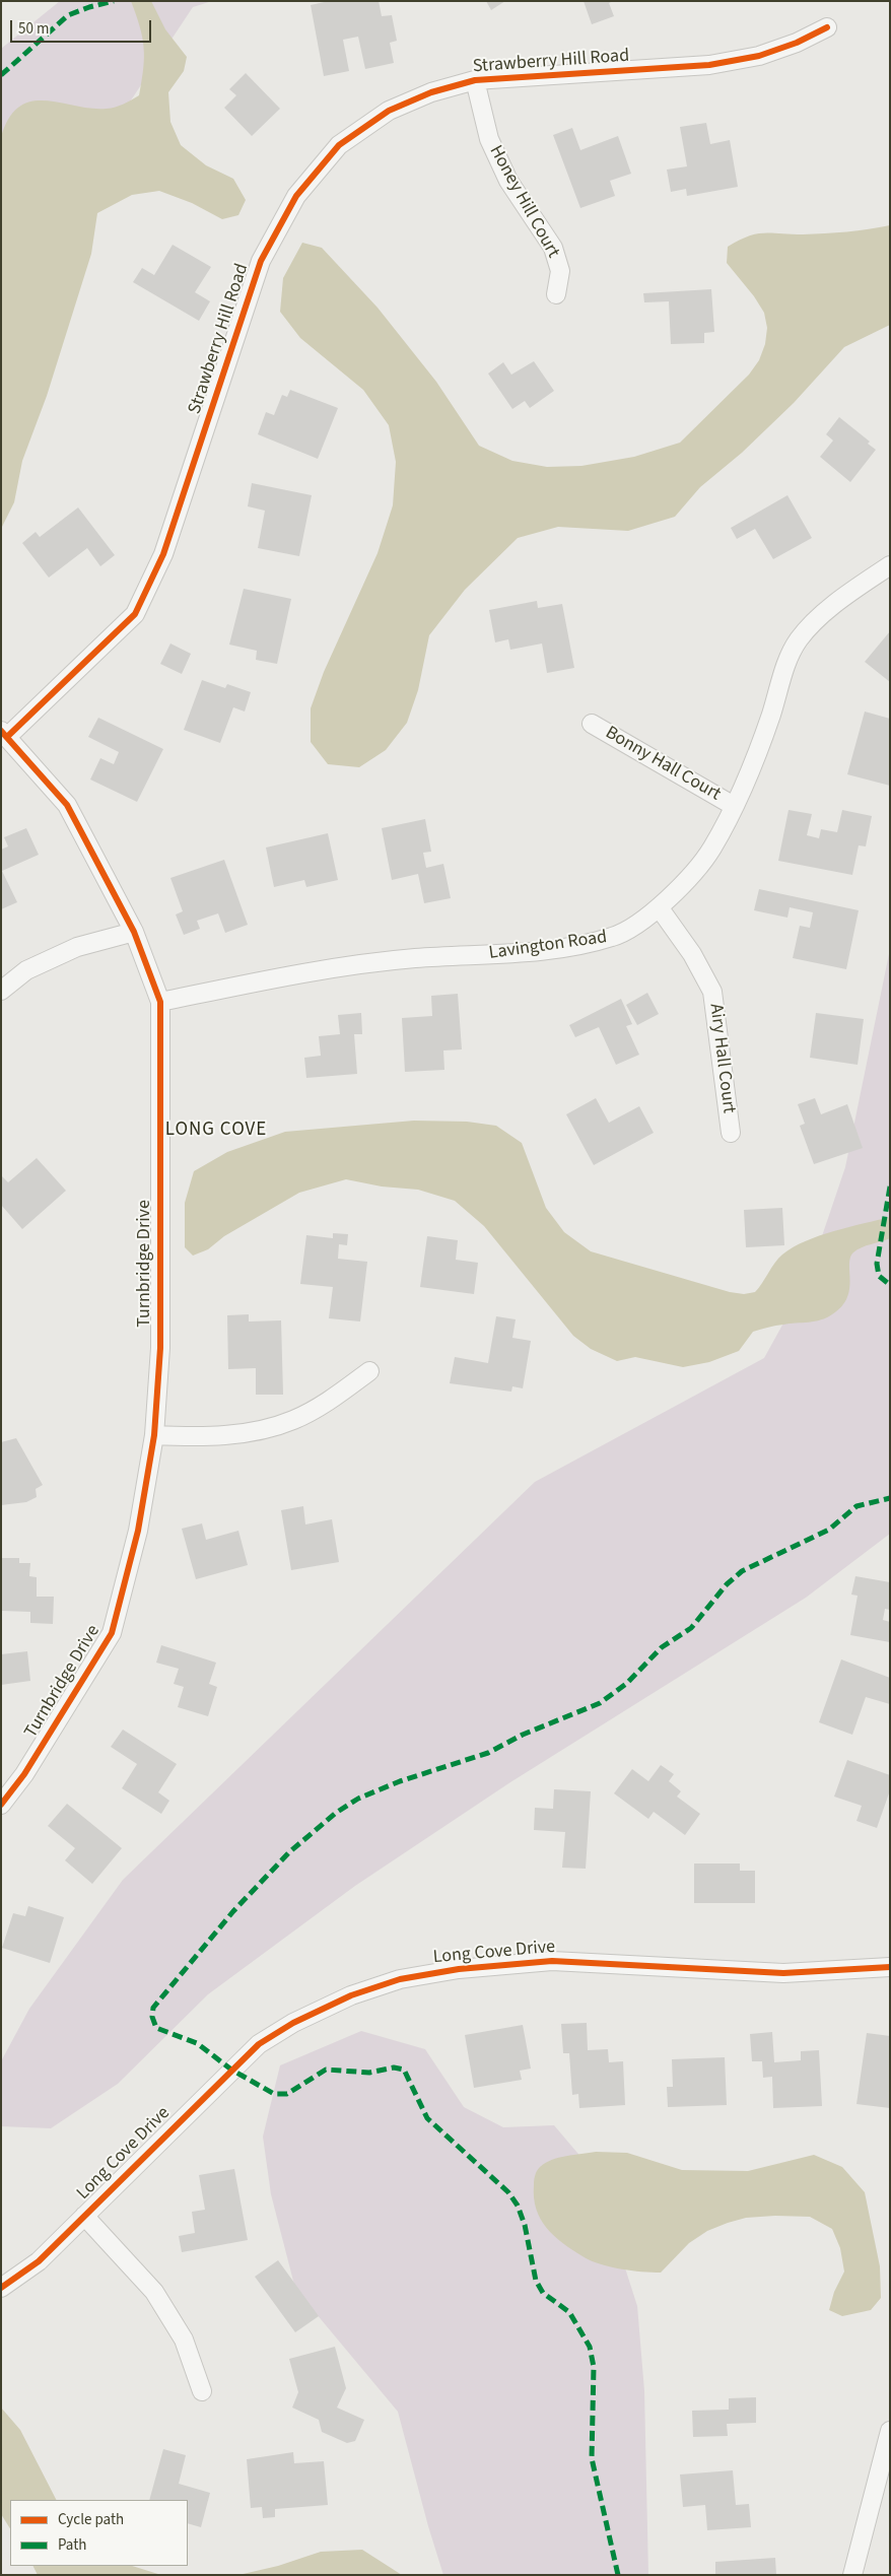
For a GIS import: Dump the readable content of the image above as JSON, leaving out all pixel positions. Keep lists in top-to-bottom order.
{
  "streets": {
    "street": [
      "Strawberry Hill Road",
      "Honey Hill Court",
      "Bonny Hall Court",
      "Lavington Road",
      "Airy Hall Court",
      "Turnbridge Drive",
      "Long Cove Drive"
    ]
  },
  "crossings": [
    ["Strawberry Hill Road", "Honey Hill Court"],
    ["Strawberry Hill Road", "Turnbridge Drive"],
    ["Bonny Hall Court", "Lavington Road"],
    ["Lavington Road", "Airy Hall Court"],
    ["Lavington Road", "Turnbridge Drive"]
  ],
  "districts": ["LONG COVE"],
  "legend": ["Cycle path", "Path"],
  "scale_bar": "50 m"
}
